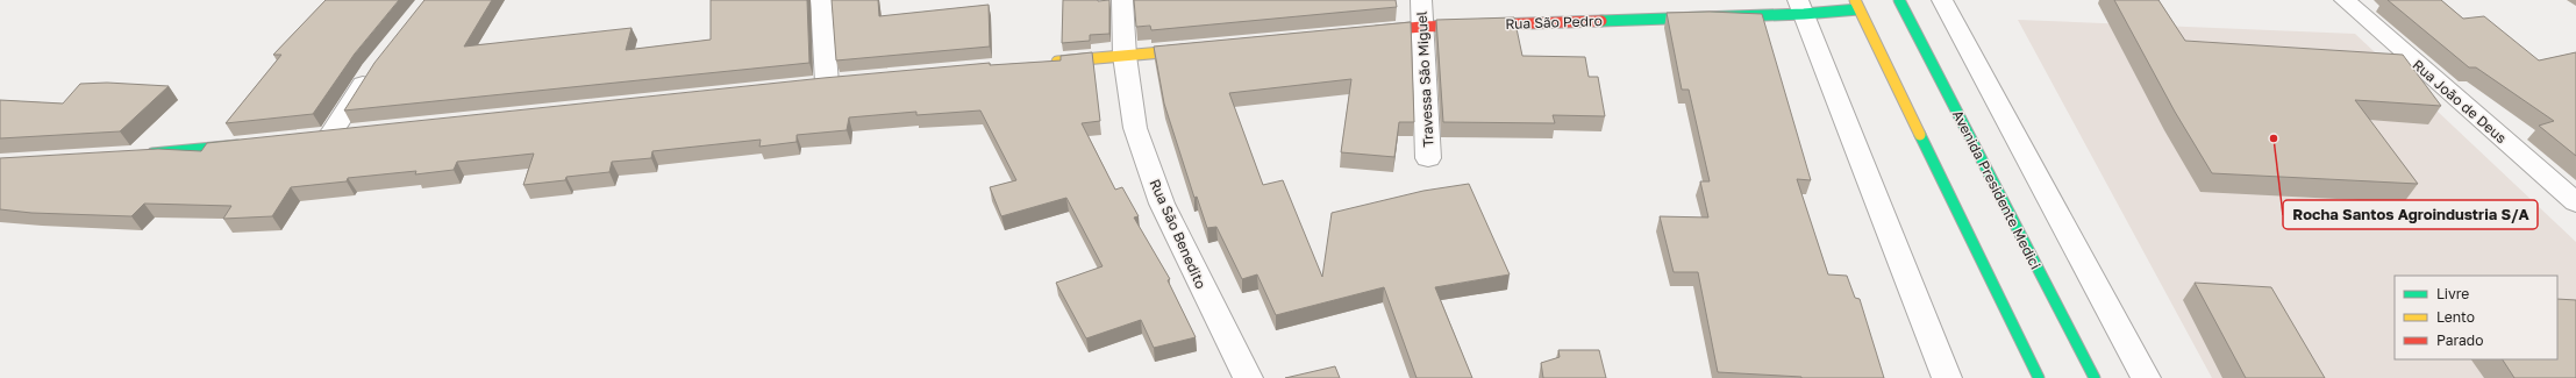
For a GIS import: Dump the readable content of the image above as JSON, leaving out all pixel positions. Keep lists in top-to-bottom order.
{
  "streets": {
    "main road": ["Rua São Pedro", "Avenida Presidente Medici"],
    "street": ["Travessa São Miguel", "Rua João de Deus", "Rua São Benedito"]
  },
  "crossings": [
    ["Rua São Pedro", "Travessa São Miguel"]
  ],
  "places": ["Rocha Santos Agroindustria S/A"],
  "legend": ["Livre", "Lento", "Parado"]
}
